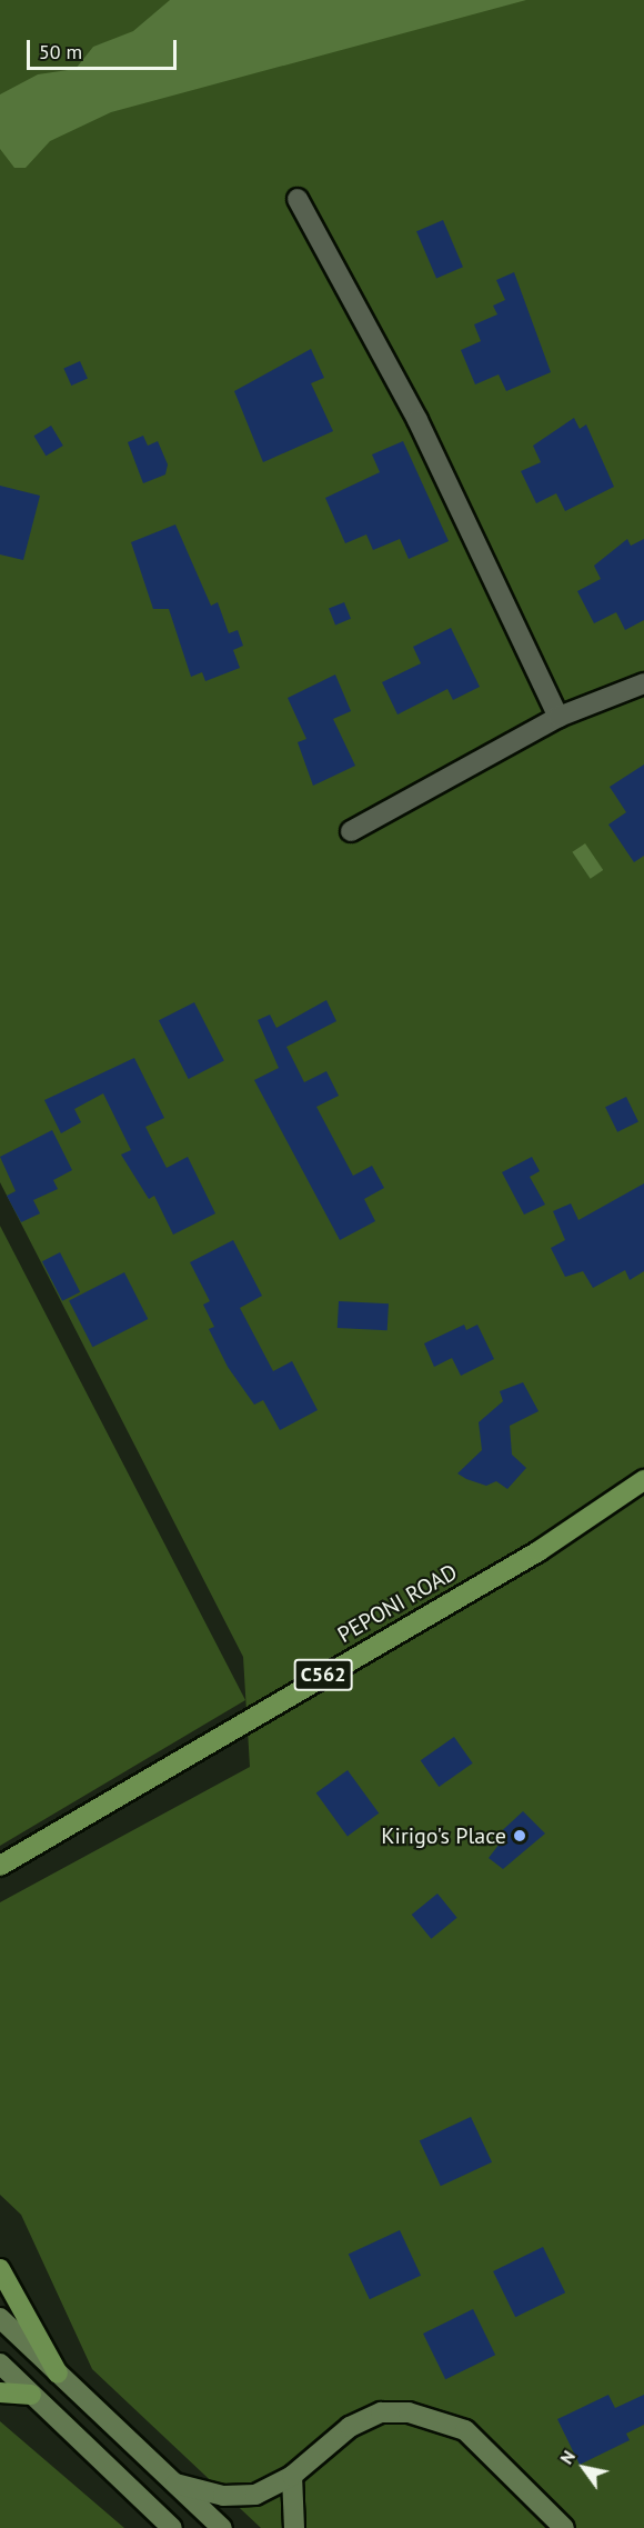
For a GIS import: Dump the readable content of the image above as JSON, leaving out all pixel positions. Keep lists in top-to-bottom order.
{
  "streets": {
    "main road": ["PEPONI ROAD", "C562"]
  },
  "places": ["Kirigo's Place"],
  "scale_bar": "50 m",
  "north": "top left"
}
